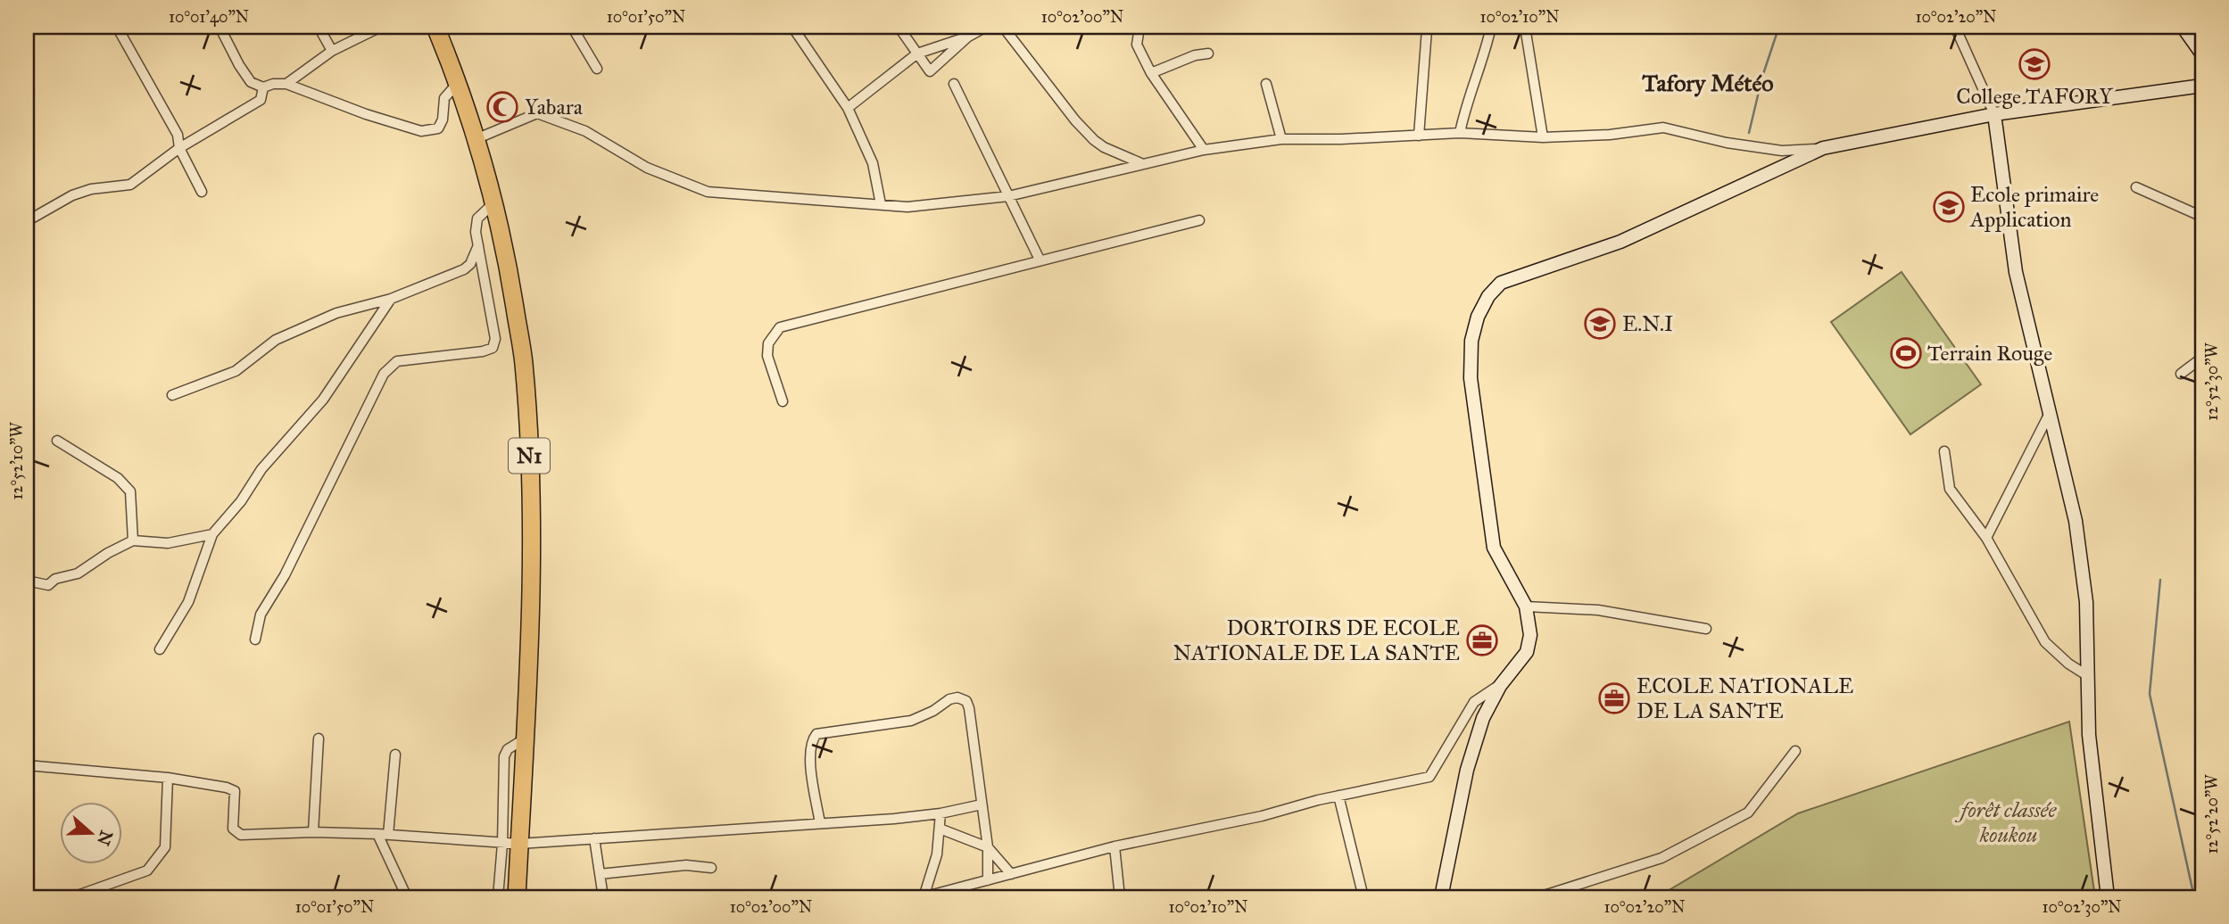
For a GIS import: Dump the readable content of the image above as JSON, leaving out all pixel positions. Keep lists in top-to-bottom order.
{
  "streets": {
    "highway": ["N1"]
  },
  "districts": ["Tafory Météo"],
  "parks": ["forêt classée koukou"],
  "places": {
    "school or university": ["College TAFORY", "Ecole primaire Application", "E.N.I"],
    "mosque": ["Yabara"],
    "sports": ["Terrain Rouge"],
    "office": ["DORTOIRS DE ECOLE NATIONALE DE LA SANTE", "ECOLE NATIONALE DE LA SANTE"]
  },
  "north": "right",
  "coordinates": [
    "10°01'40\"N",
    "10°01'50\"N",
    "10°02'00\"N",
    "10°02'10\"N",
    "10°02'20\"N",
    "12°52'30\"W",
    "12°52'10\"W",
    "12°52'20\"W",
    "10°02'30\"N"
  ]
}
